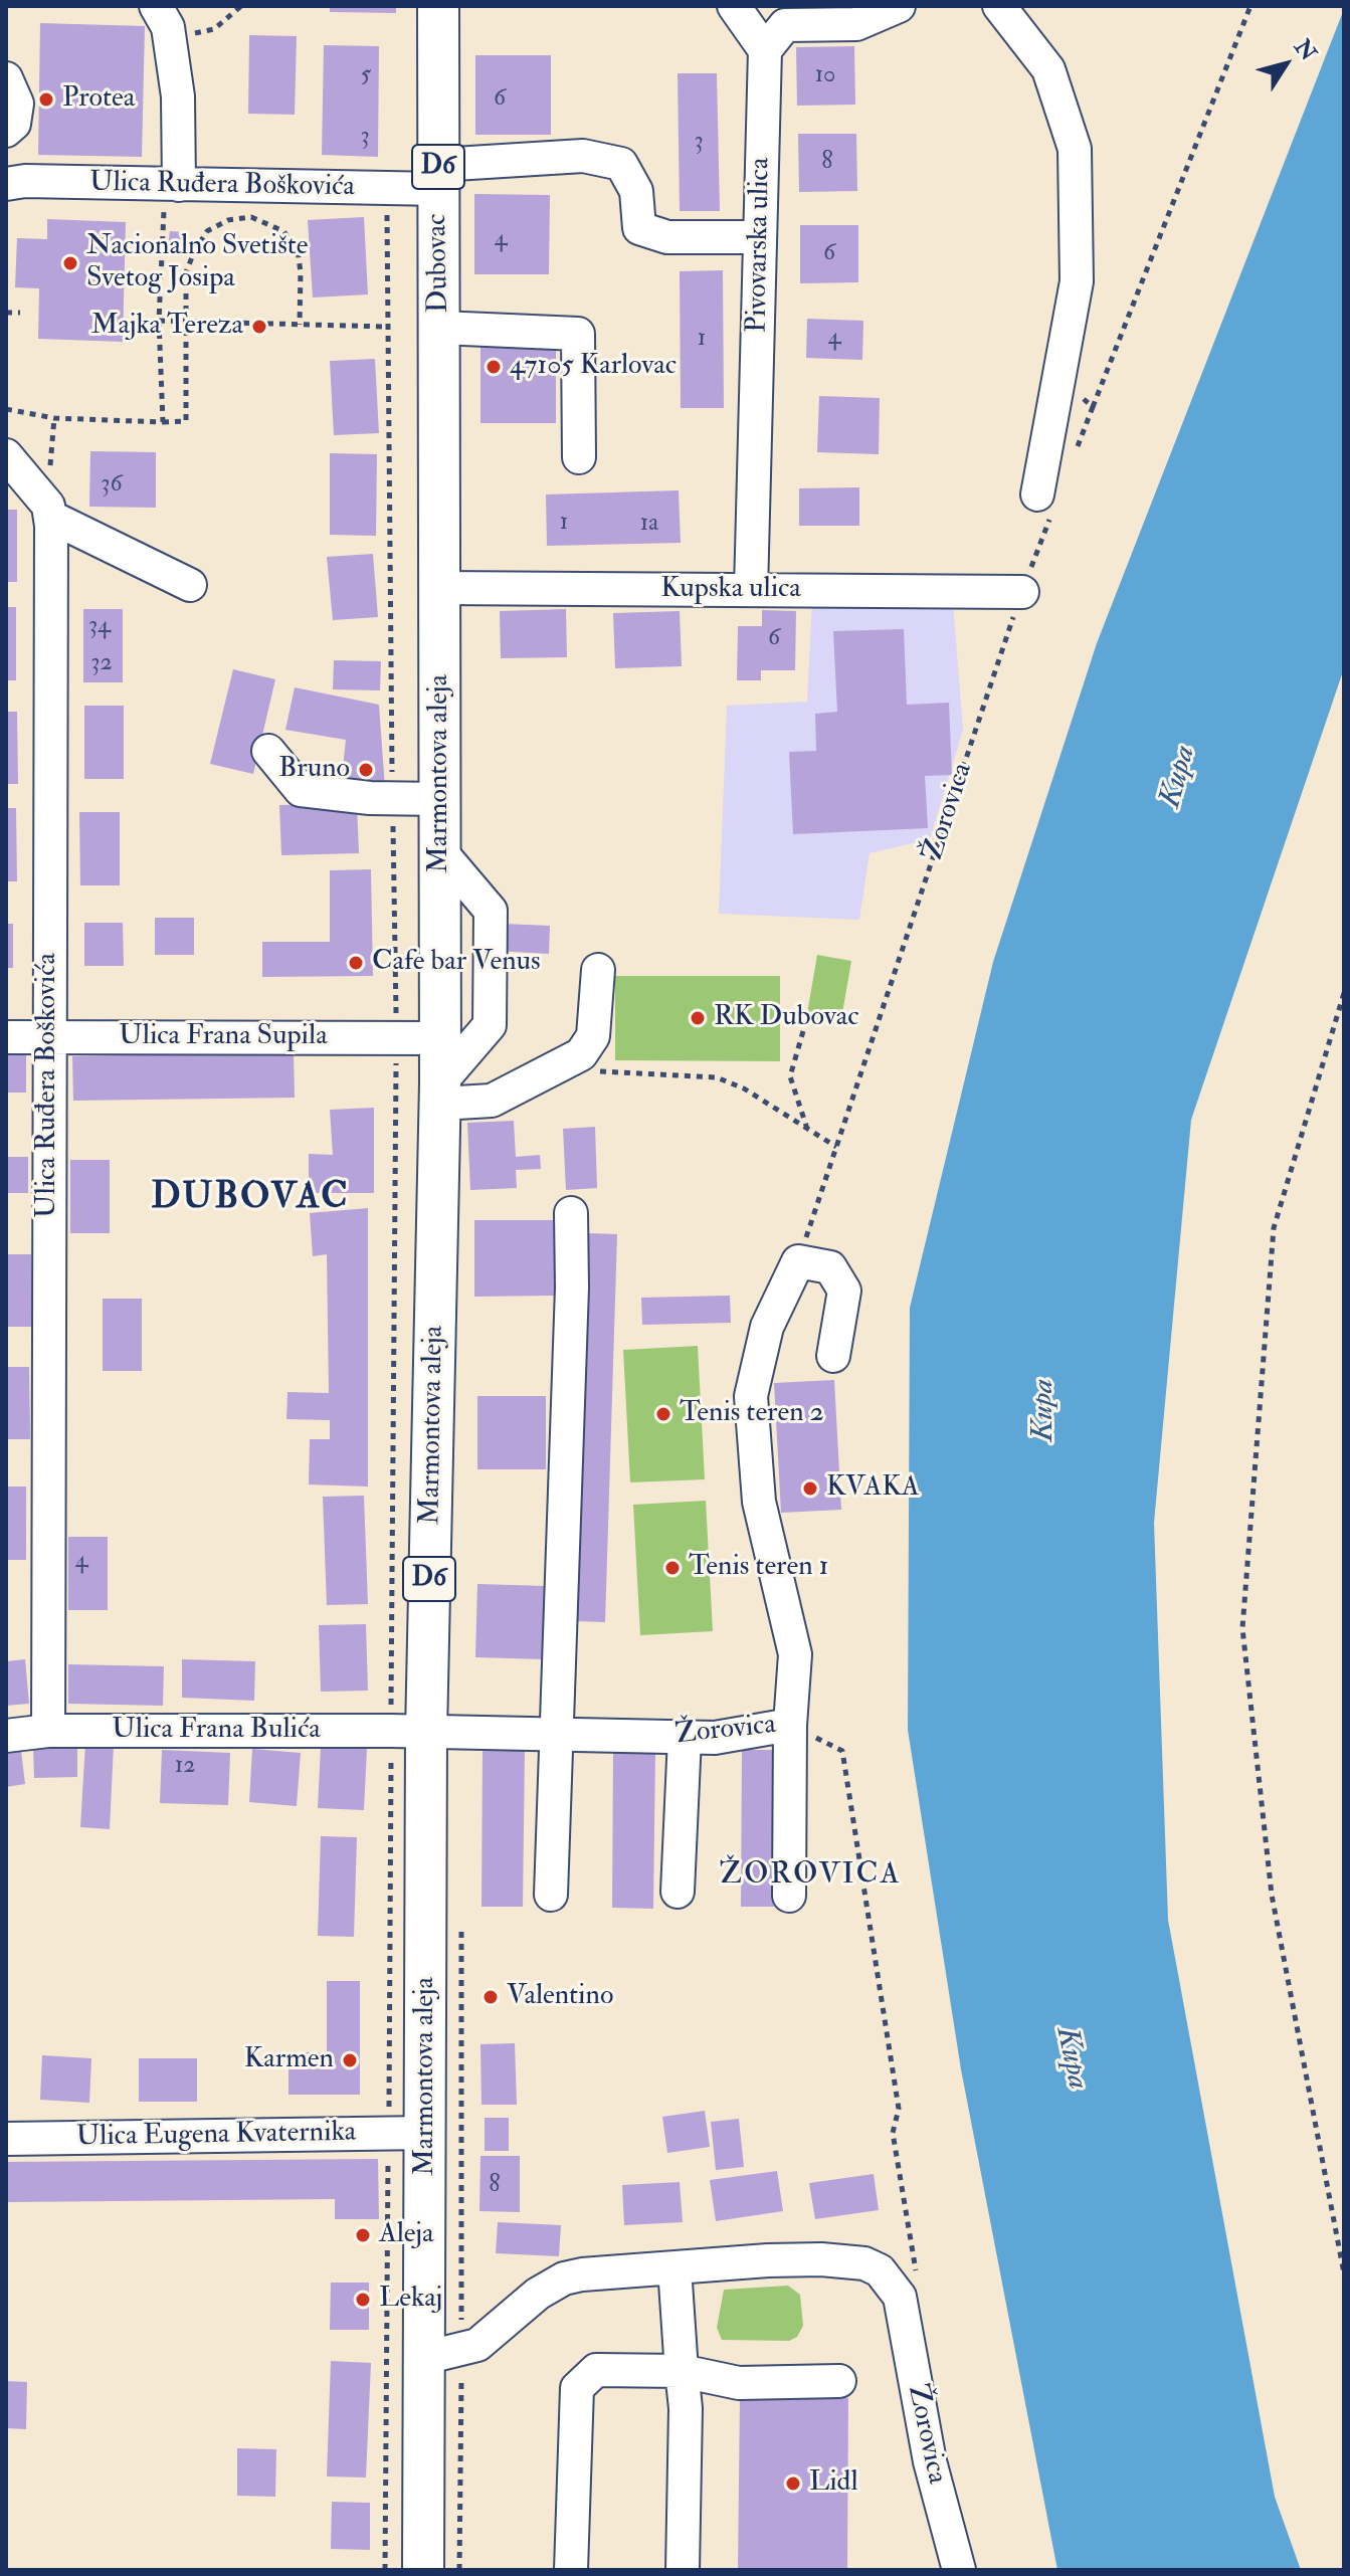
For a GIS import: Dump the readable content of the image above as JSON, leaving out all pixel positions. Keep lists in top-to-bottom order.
{
  "streets": {
    "main road": ["D6", "Dubovac", "Marmontova aleja"],
    "street": [
      "Ulica Ruđera Boškovića",
      "Pivovarska ulica",
      "Kupska ulica",
      "Žorovica",
      "Ulica Frana Supila",
      "Ulica Frana Bulića",
      "Ulica Eugena Kvaternika"
    ]
  },
  "crossings": [
    ["Ulica Ruđera Boškovića", "Pivovarska ulica"],
    ["Ulica Ruđera Boškovića", "Dubovac"],
    ["Ulica Ruđera Boškovića", "Ulica Frana Supila"],
    ["Ulica Ruđera Boškovića", "Ulica Frana Bulića"],
    ["Pivovarska ulica", "Kupska ulica"],
    ["Dubovac", "Marmontova aleja"],
    ["Kupska ulica", "Marmontova aleja"],
    ["Kupska ulica", "Žorovica"],
    ["Marmontova aleja", "Žorovica"],
    ["Marmontova aleja", "Ulica Frana Supila"],
    ["Marmontova aleja", "Ulica Frana Bulića"],
    ["Marmontova aleja", "Ulica Eugena Kvaternika"],
    ["Žorovica", "Ulica Frana Bulića"]
  ],
  "districts": ["DUBOVAC", "ŽOROVICA"],
  "water": ["Kupa"],
  "places": [
    "Protea",
    "Nacionalno Svetište Svetog Josipa",
    "Majka Tereza",
    "47105 Karlovac",
    "Bruno",
    "Cafe bar Venus",
    "RK Dubovac",
    "Tenis teren 2",
    "KVAKA",
    "Tenis teren 1",
    "Valentino",
    "Karmen",
    "Aleja",
    "Lekaj",
    "Lidl"
  ],
  "house_numbers": [
    "5",
    "10",
    "6",
    "3",
    "3",
    "8",
    "4",
    "6",
    "4",
    "1",
    "36",
    "1",
    "1a",
    "34",
    "6",
    "32",
    "4",
    "12",
    "8"
  ],
  "north": "top right"
}
